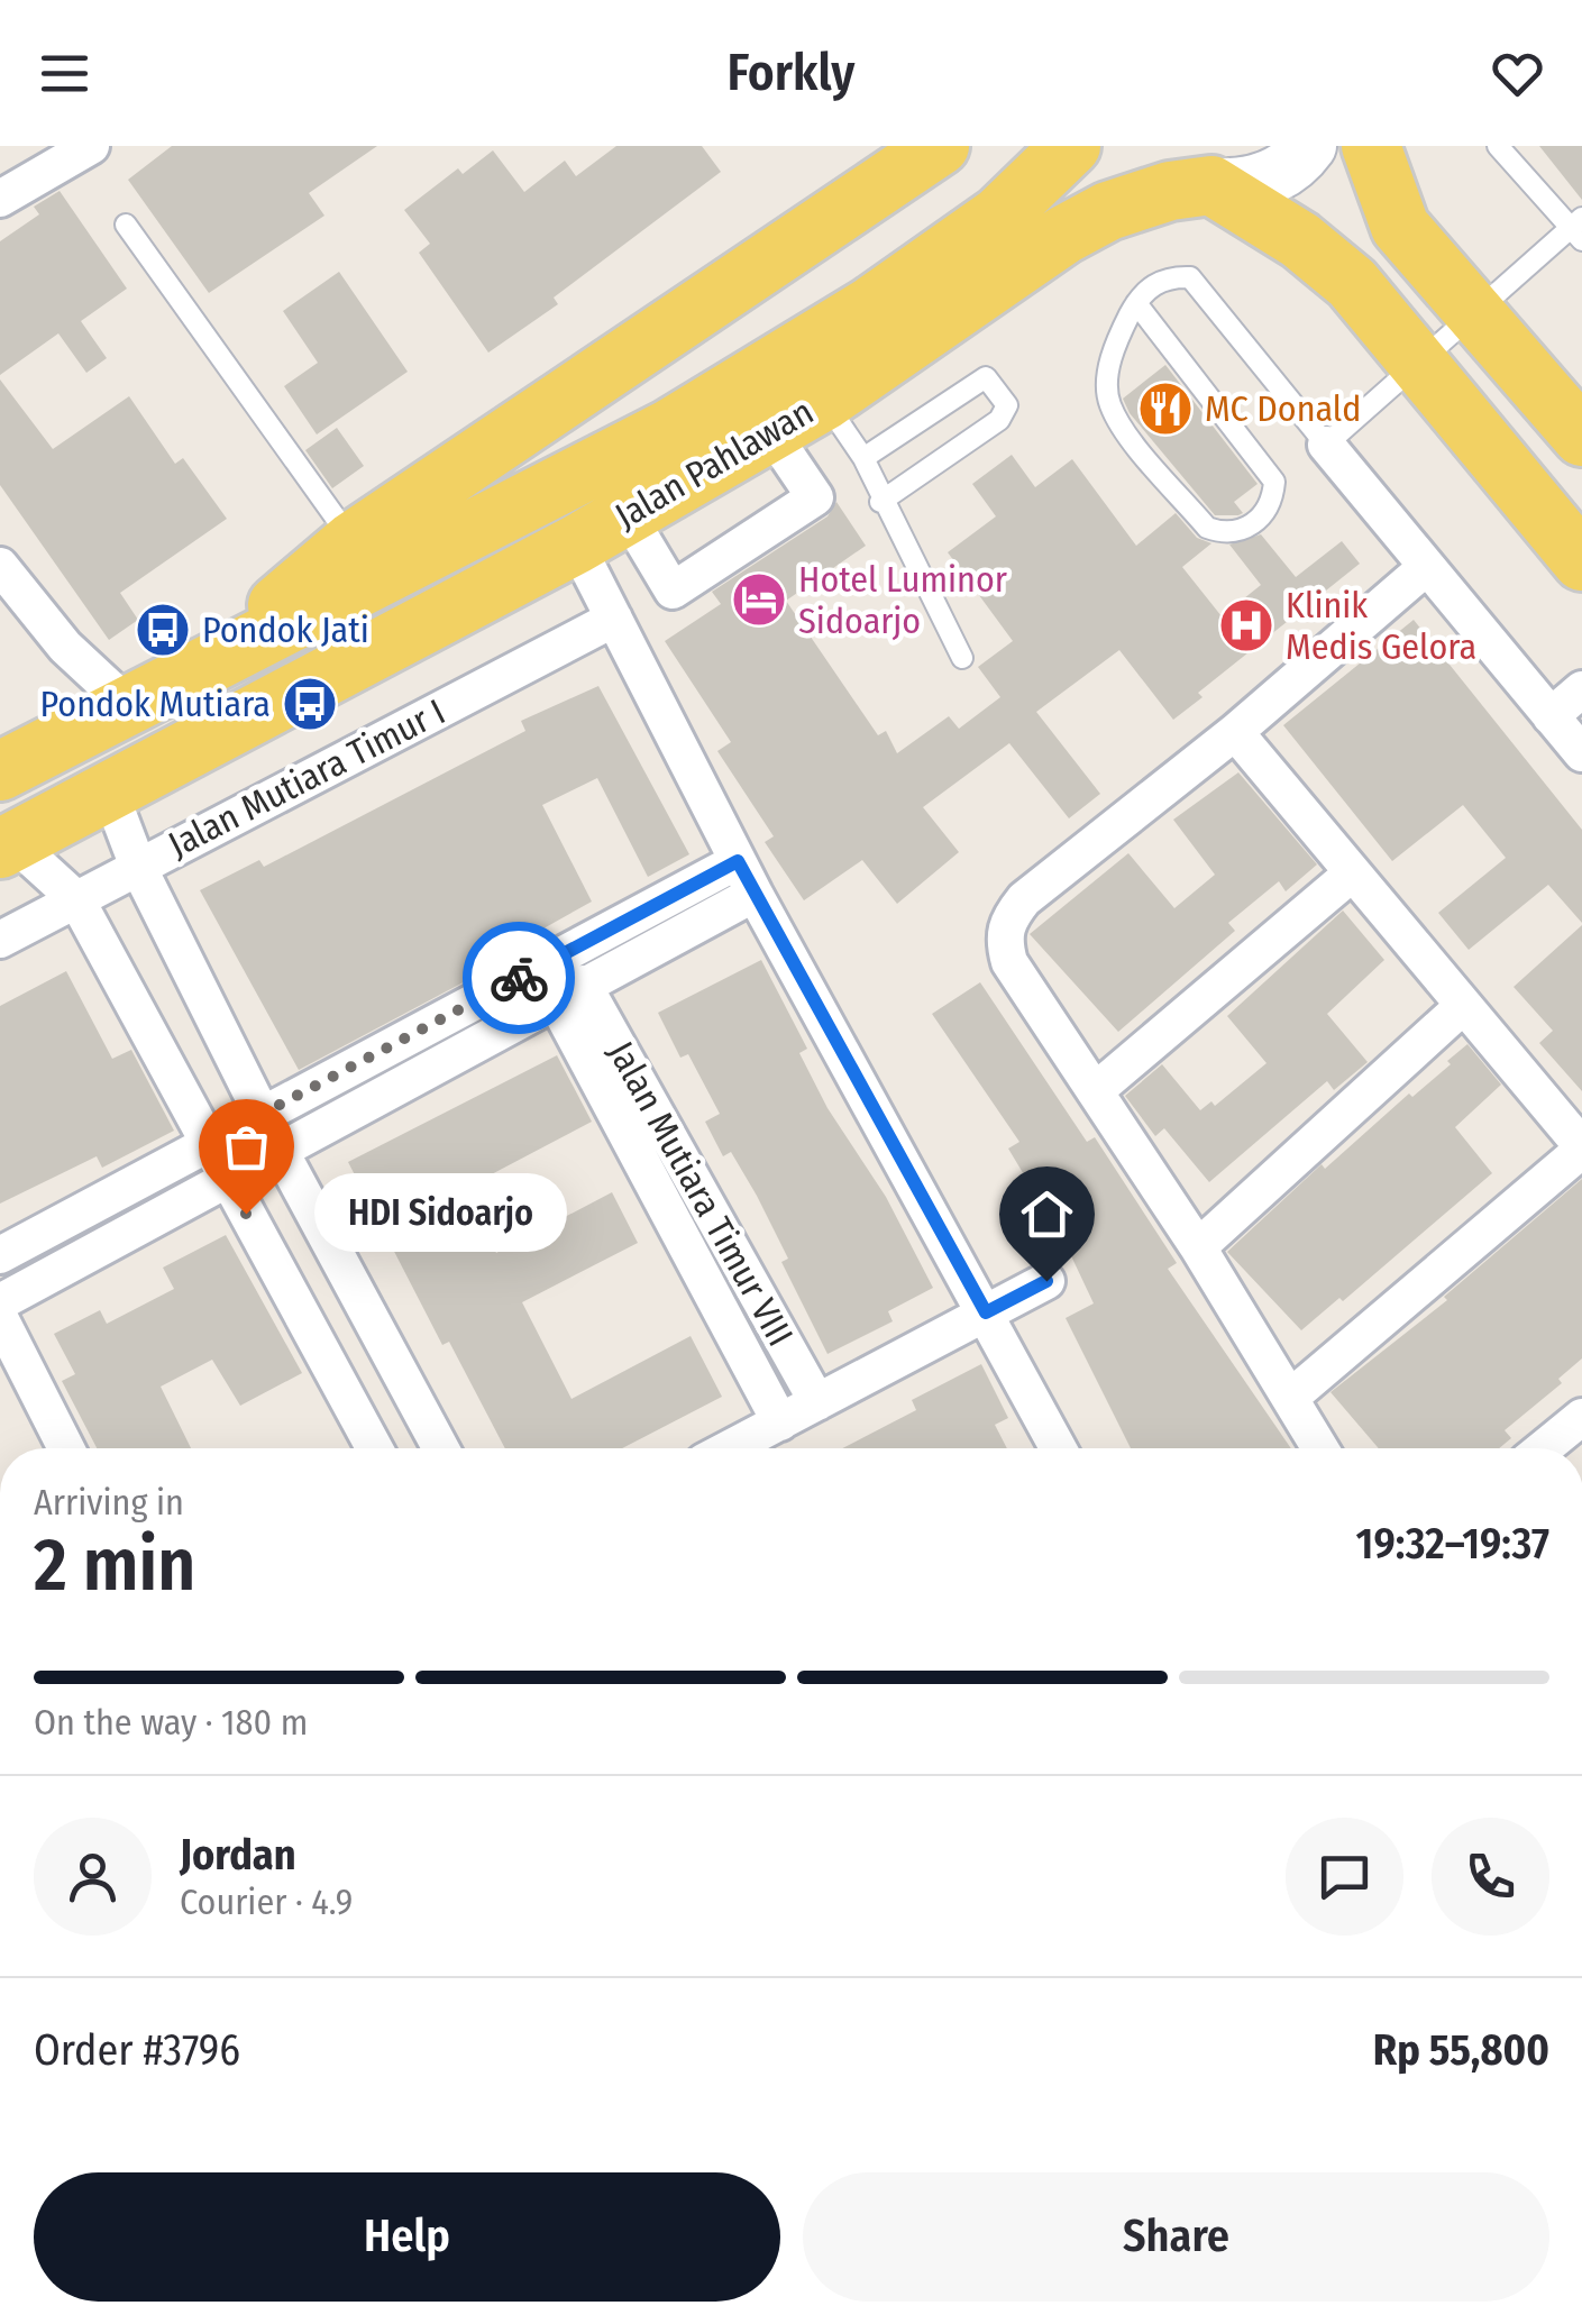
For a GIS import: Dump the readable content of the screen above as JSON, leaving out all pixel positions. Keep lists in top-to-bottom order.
{
  "streets": {
    "main road": ["Jalan Pahlawan"],
    "street": ["Jalan Mutiara Timur I", "Jalan Mutiara Timur VIII"]
  },
  "places": {
    "restaurant": ["MC Donald"],
    "hotel": ["Hotel Luminor Sidoarjo"],
    "hospital": ["Klinik Medis Gelora"],
    "bus stop": ["Pondok Jati", "Pondok Mutiara"],
    "other": ["HDI Sidoarjo"]
  },
  "page": {
    "header": "Forkly",
    "bubble": "HDI Sidoarjo",
    "heading": ["2 min", "Arriving in", "19:32–19:37"],
    "panel": [
      "Jordan",
      "Courier · 4.9",
      "Order #3796",
      "Rp 55,800"
    ],
    "bar": "On the way · 180 m",
    "buttons": ["Help", "Share"]
  }
}
